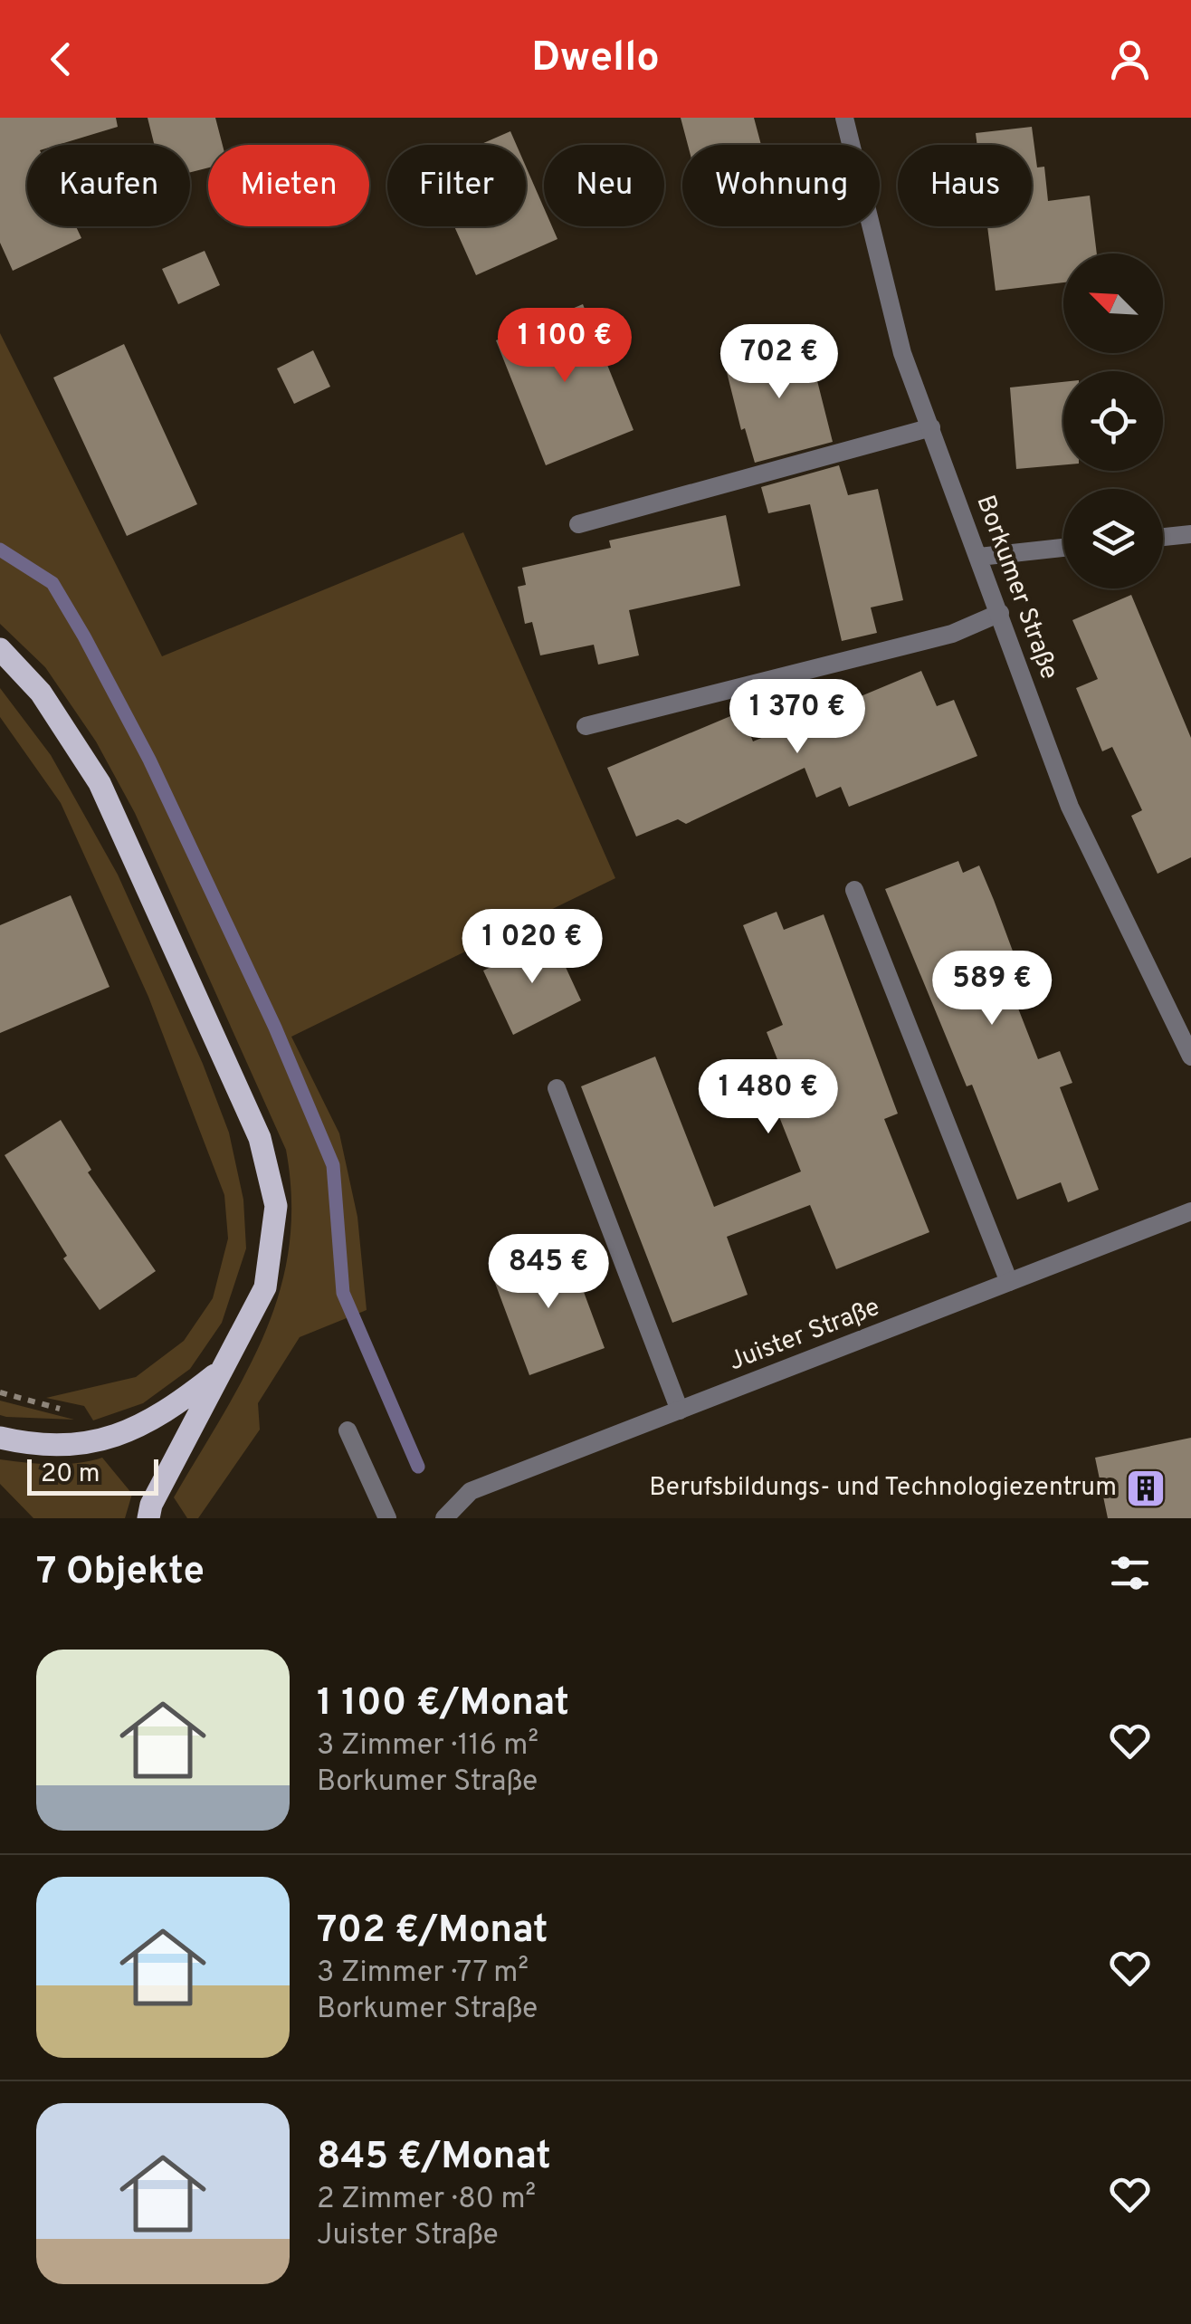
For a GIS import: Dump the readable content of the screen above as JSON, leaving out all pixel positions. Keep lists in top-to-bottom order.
{
  "streets": {
    "street": ["Borkumer Straße", "Juister Straße"]
  },
  "places": {
    "building": ["Berufsbildungs- und Technologiezentrum"]
  },
  "scale_bar": "20 m",
  "north": "top left",
  "page": {
    "header": "Dwello",
    "chip": [
      "Kaufen",
      "Mieten",
      "Filter",
      "Neu",
      "Wohnung",
      "Haus"
    ],
    "price": [
      "1 100 €",
      "702 €",
      "1 370 €",
      "1 020 €",
      "589 €",
      "1 480 €",
      "845 €"
    ],
    "scale": "20 m",
    "heading": "7 Objekte",
    "list": [
      {
        "name": "1 100 €/Monat",
        "note": "3 Zimmer · 116 m² · Borkumer Straße"
      },
      {
        "name": "702 €/Monat",
        "note": "3 Zimmer · 77 m² · Borkumer Straße"
      },
      {
        "name": "845 €/Monat",
        "note": "2 Zimmer · 80 m² · Juister Straße"
      }
    ]
  }
}
